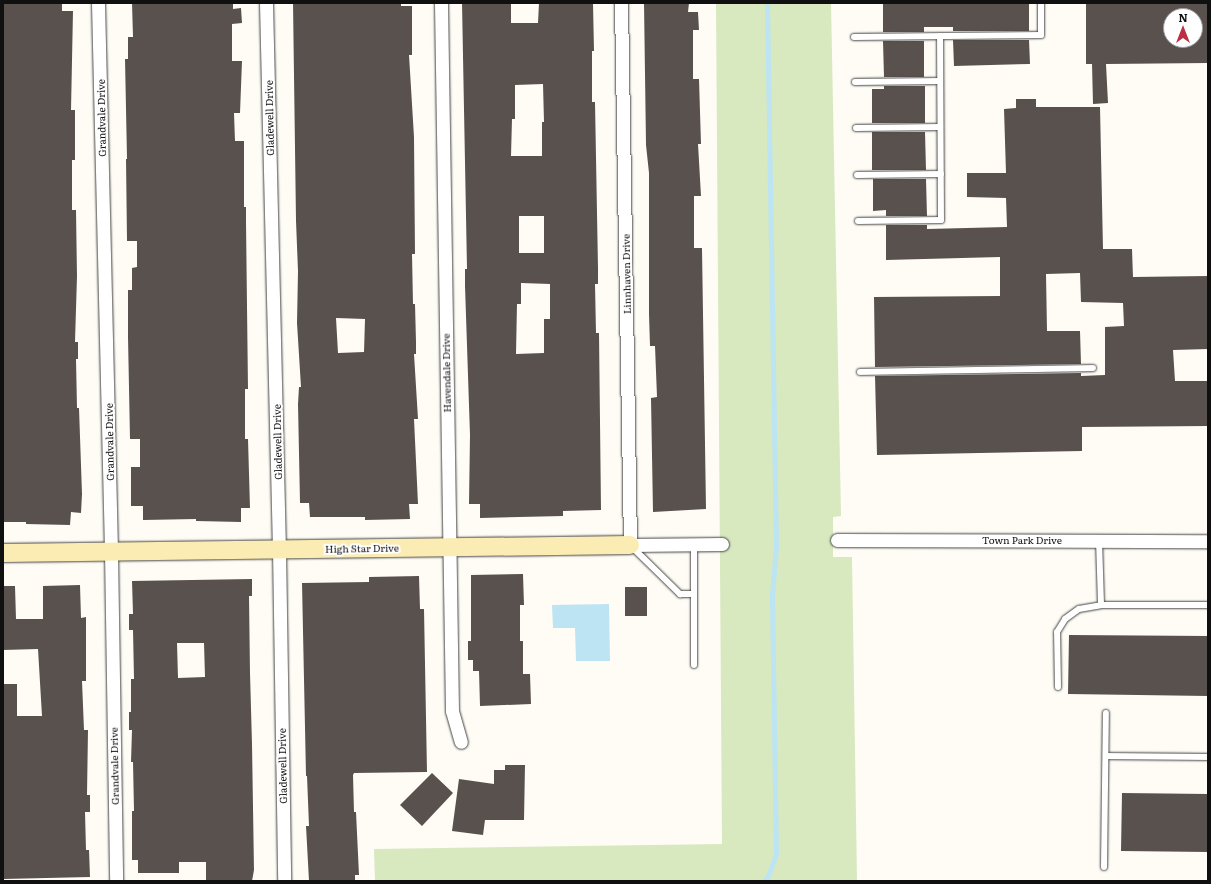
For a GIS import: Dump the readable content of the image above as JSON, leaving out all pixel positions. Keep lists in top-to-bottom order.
{
  "streets": {
    "street": [
      "Grandvale Drive",
      "Gladewell Drive",
      "Linnhaven Drive",
      "Havendale Drive",
      "Town Park Drive",
      "High Star Drive"
    ]
  },
  "crossings": [
    ["Grandvale Drive", "High Star Drive"],
    ["Gladewell Drive", "High Star Drive"],
    ["Linnhaven Drive", "High Star Drive"],
    ["Havendale Drive", "High Star Drive"]
  ],
  "north": "top"
}
